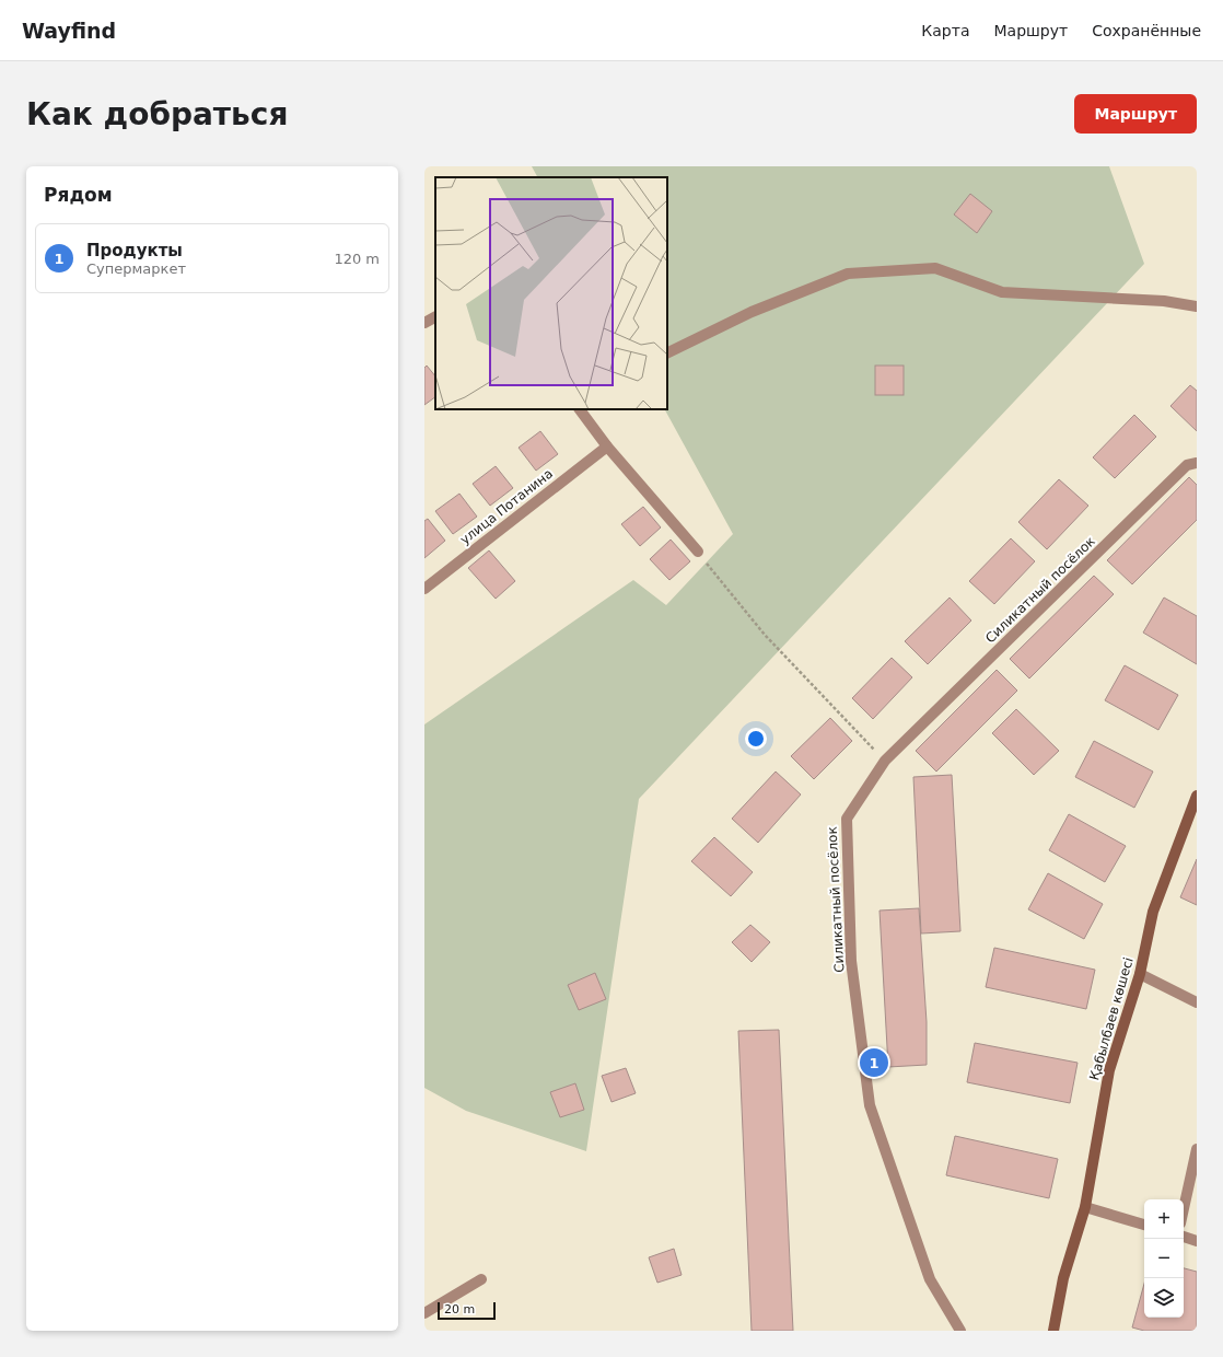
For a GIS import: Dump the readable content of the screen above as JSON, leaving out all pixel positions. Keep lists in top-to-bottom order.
{
  "streets": {
    "main road": ["Қабылбаев көшесі"],
    "street": ["улица Потанина", "Силикатный посёлок"]
  },
  "scale_bar": "20 m",
  "page": {
    "header": "Wayfind",
    "nav": ["Карта", "Маршрут", "Сохранённые"],
    "buttons": "Маршрут",
    "title": "Как добраться",
    "heading": "Рядом",
    "list": [
      {
        "mark": "1",
        "name": "Продукты",
        "note": "Супермаркет",
        "value": "120 m"
      }
    ],
    "pins": "1",
    "map_buttons": ["+", "−"],
    "scale": "20 m"
  }
}
